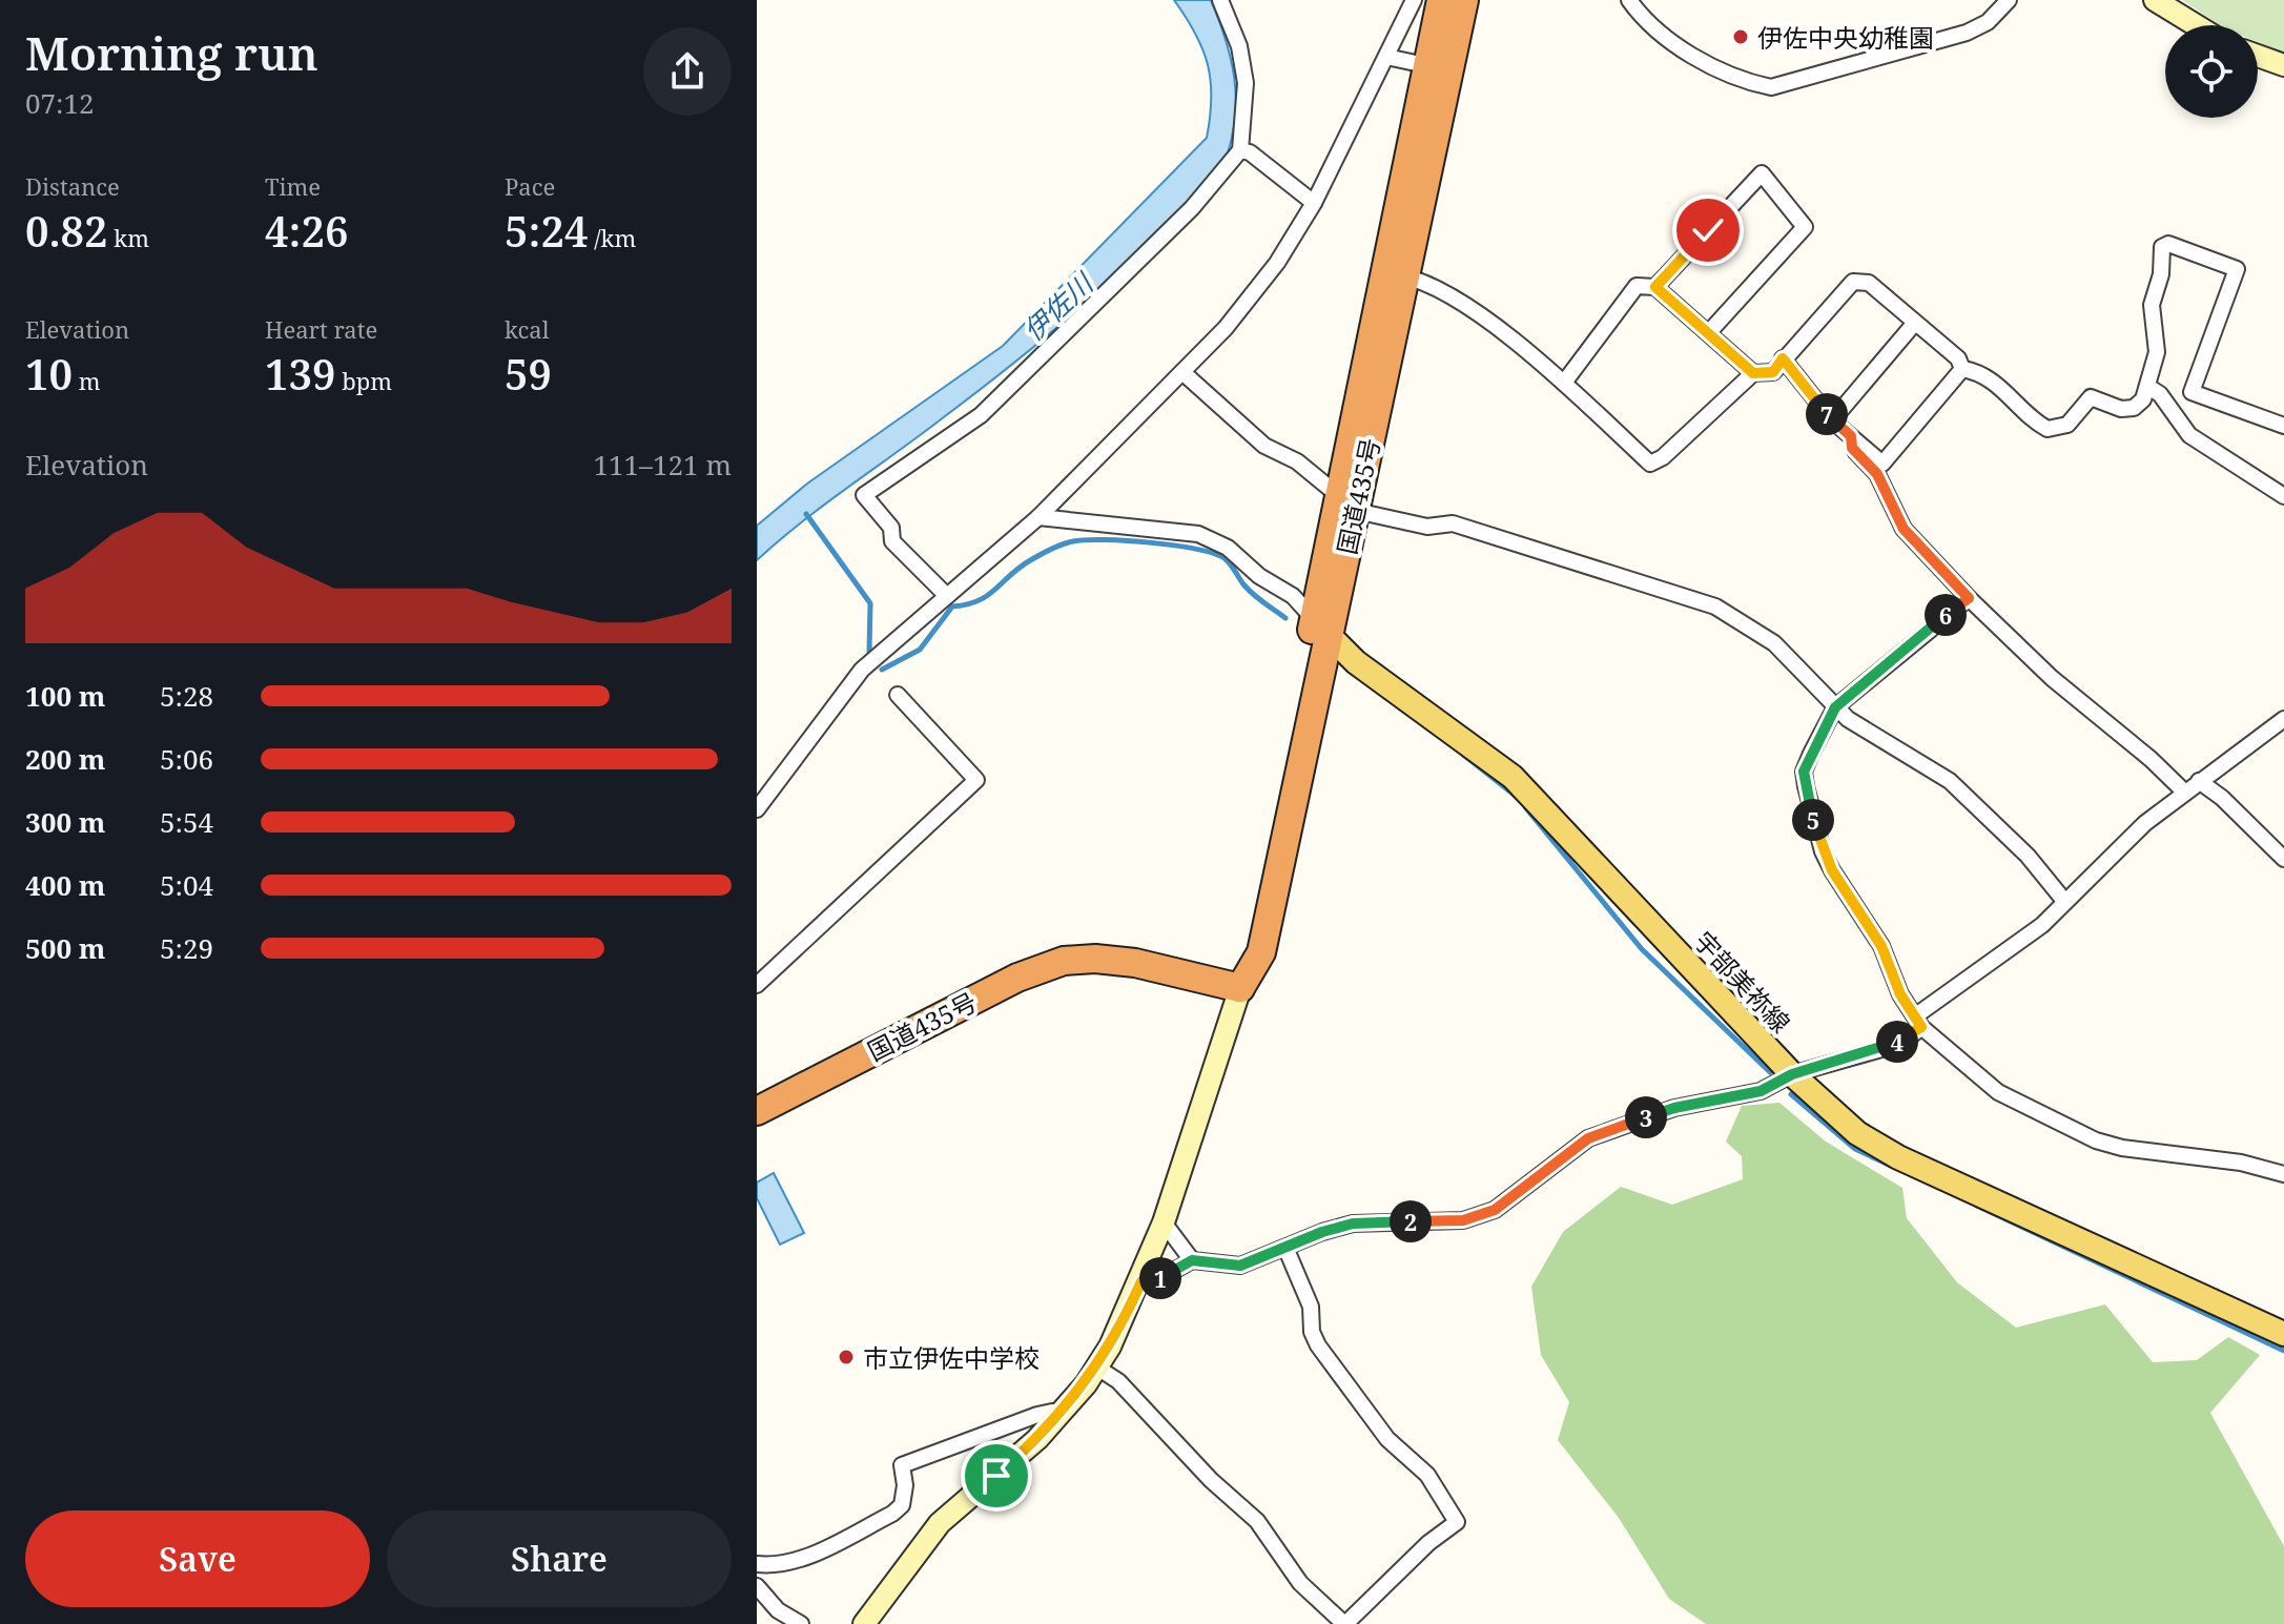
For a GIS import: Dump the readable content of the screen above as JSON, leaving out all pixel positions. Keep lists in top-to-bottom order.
{
  "streets": {
    "highway": ["国道435号"],
    "main road": ["宇部美祢線"]
  },
  "crossings": [
    ["国道435号", "宇部美祢線"]
  ],
  "water": ["伊佐川"],
  "places": ["伊佐中央幼稚園", "市立伊佐中学校"],
  "page": {
    "heading": ["Morning run", "07:12"],
    "stats": [
      ["Distance", "0.82 km"],
      ["Time", "4:26"],
      ["Pace", "5:24 /km"],
      ["Elevation", "10 m"],
      ["Heart rate", "139 bpm"],
      ["kcal", "59"]
    ],
    "pins": [
      "7",
      "6",
      "5",
      "4",
      "3",
      "2",
      "1"
    ],
    "chart": ["Elevation", "111–121 m"],
    "list": [
      {
        "name": "100 m",
        "note": "5:28"
      },
      {
        "name": "200 m",
        "note": "5:06"
      },
      {
        "name": "300 m",
        "note": "5:54"
      },
      {
        "name": "400 m",
        "note": "5:04"
      },
      {
        "name": "500 m",
        "note": "5:29"
      }
    ],
    "buttons": ["Save", "Share"]
  }
}
